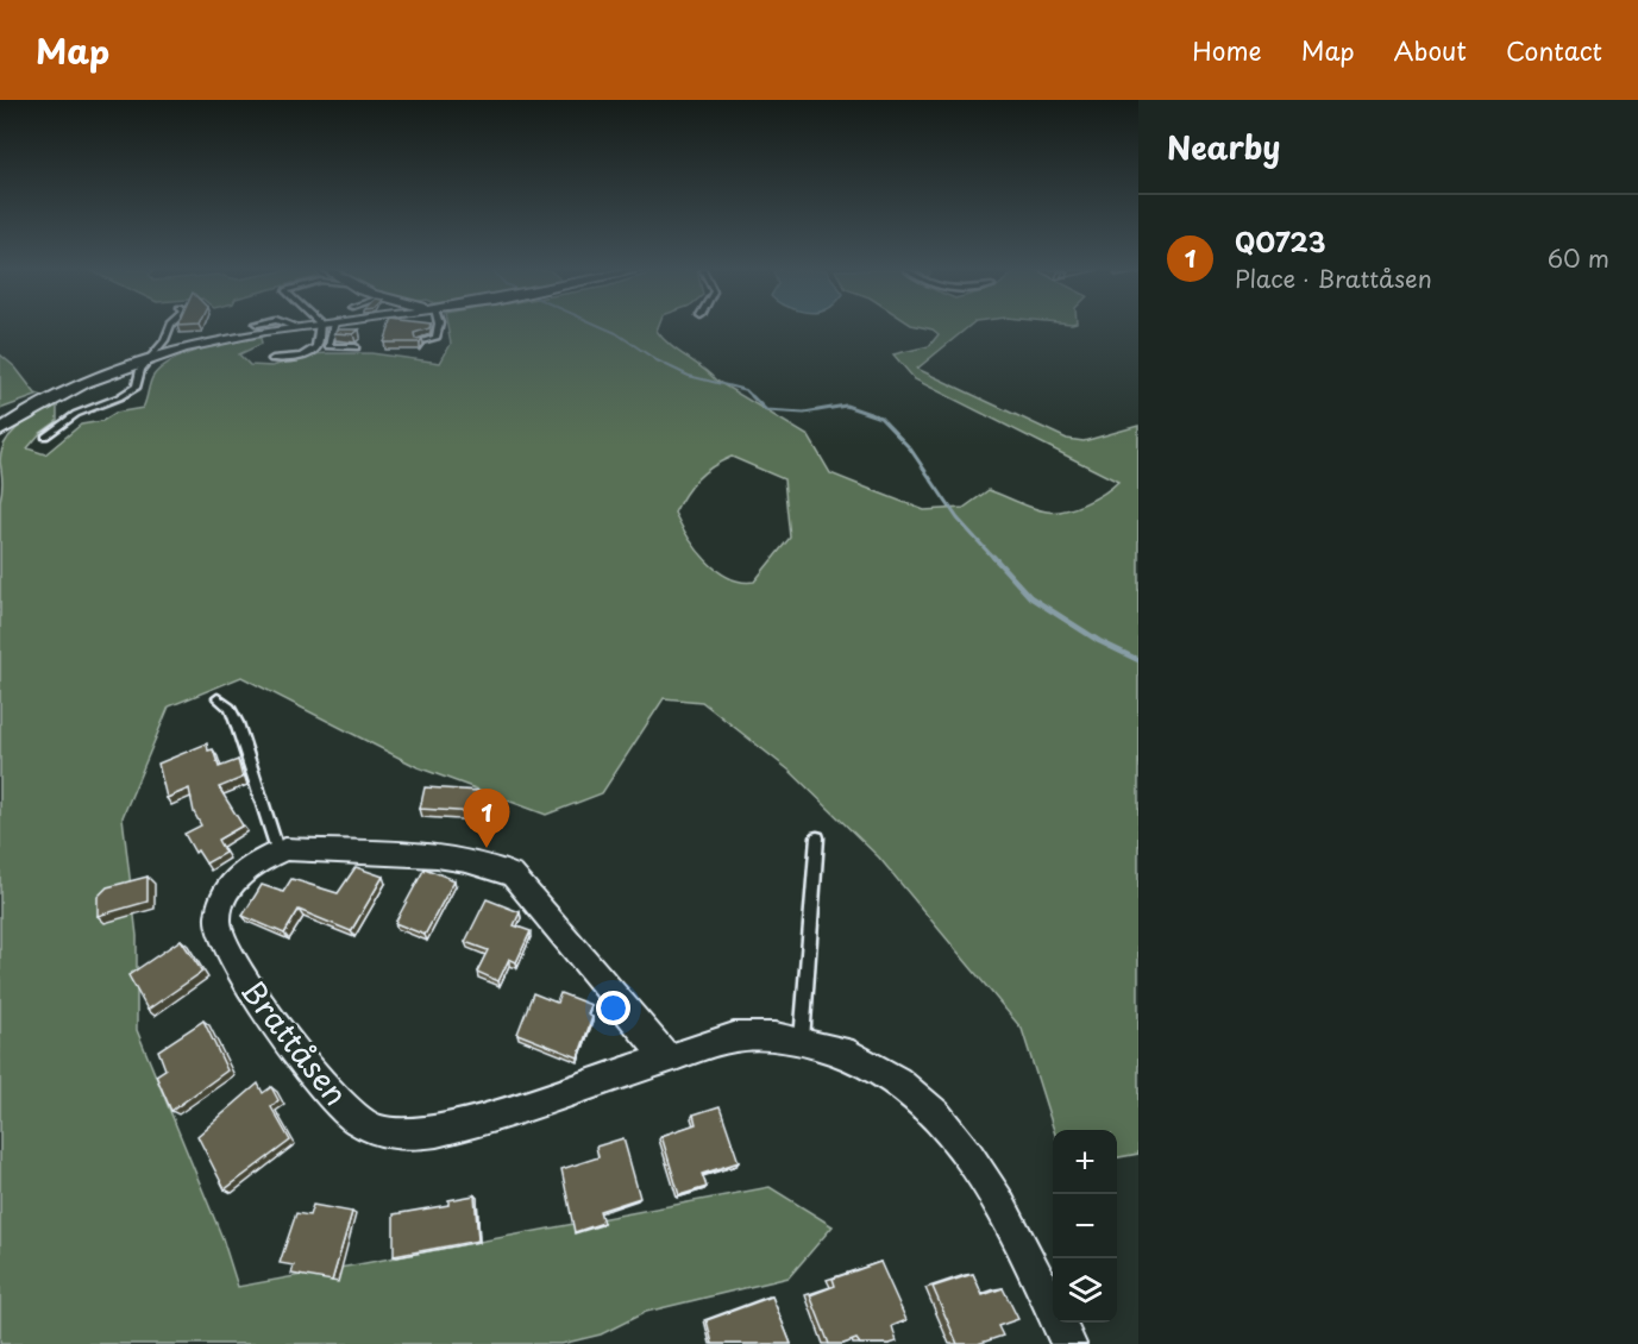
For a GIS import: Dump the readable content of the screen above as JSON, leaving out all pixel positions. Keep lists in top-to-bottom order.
{
  "streets": {
    "street": ["Brattåsen"]
  },
  "page": {
    "header": "Map",
    "nav": [
      "Home",
      "Map",
      "About",
      "Contact"
    ],
    "heading": "Nearby",
    "list": [
      {
        "mark": "1",
        "name": "QO723",
        "note": "Place · Brattåsen",
        "value": "60 m"
      }
    ],
    "pins": "1",
    "map_buttons": ["+", "−"]
  }
}
